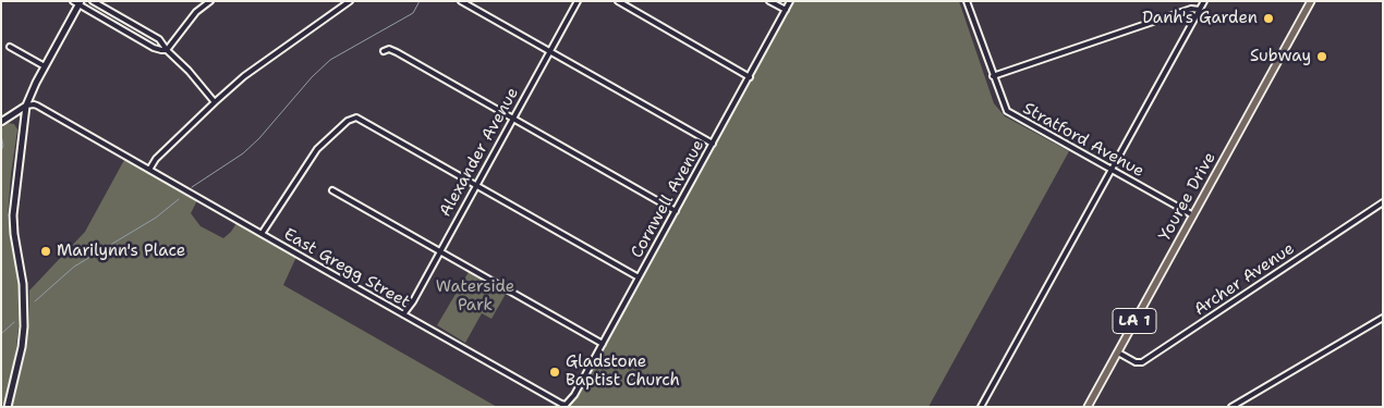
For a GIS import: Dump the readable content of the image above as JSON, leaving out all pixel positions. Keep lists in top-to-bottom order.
{
  "streets": {
    "main road": ["Youree Drive", "LA 1"],
    "street": [
      "Stratford Avenue",
      "Alexander Avenue",
      "Cornwell Avenue",
      "East Gregg Street",
      "Archer Avenue"
    ]
  },
  "crossings": [
    ["Stratford Avenue", "Youree Drive"],
    ["Alexander Avenue", "East Gregg Street"],
    ["Youree Drive", "Archer Avenue"],
    ["Cornwell Avenue", "East Gregg Street"]
  ],
  "parks": ["Waterside Park"],
  "places": [
    "Danh's Garden",
    "Subway",
    "Marilynn's Place",
    "Gladstone Baptist Church"
  ]
}
